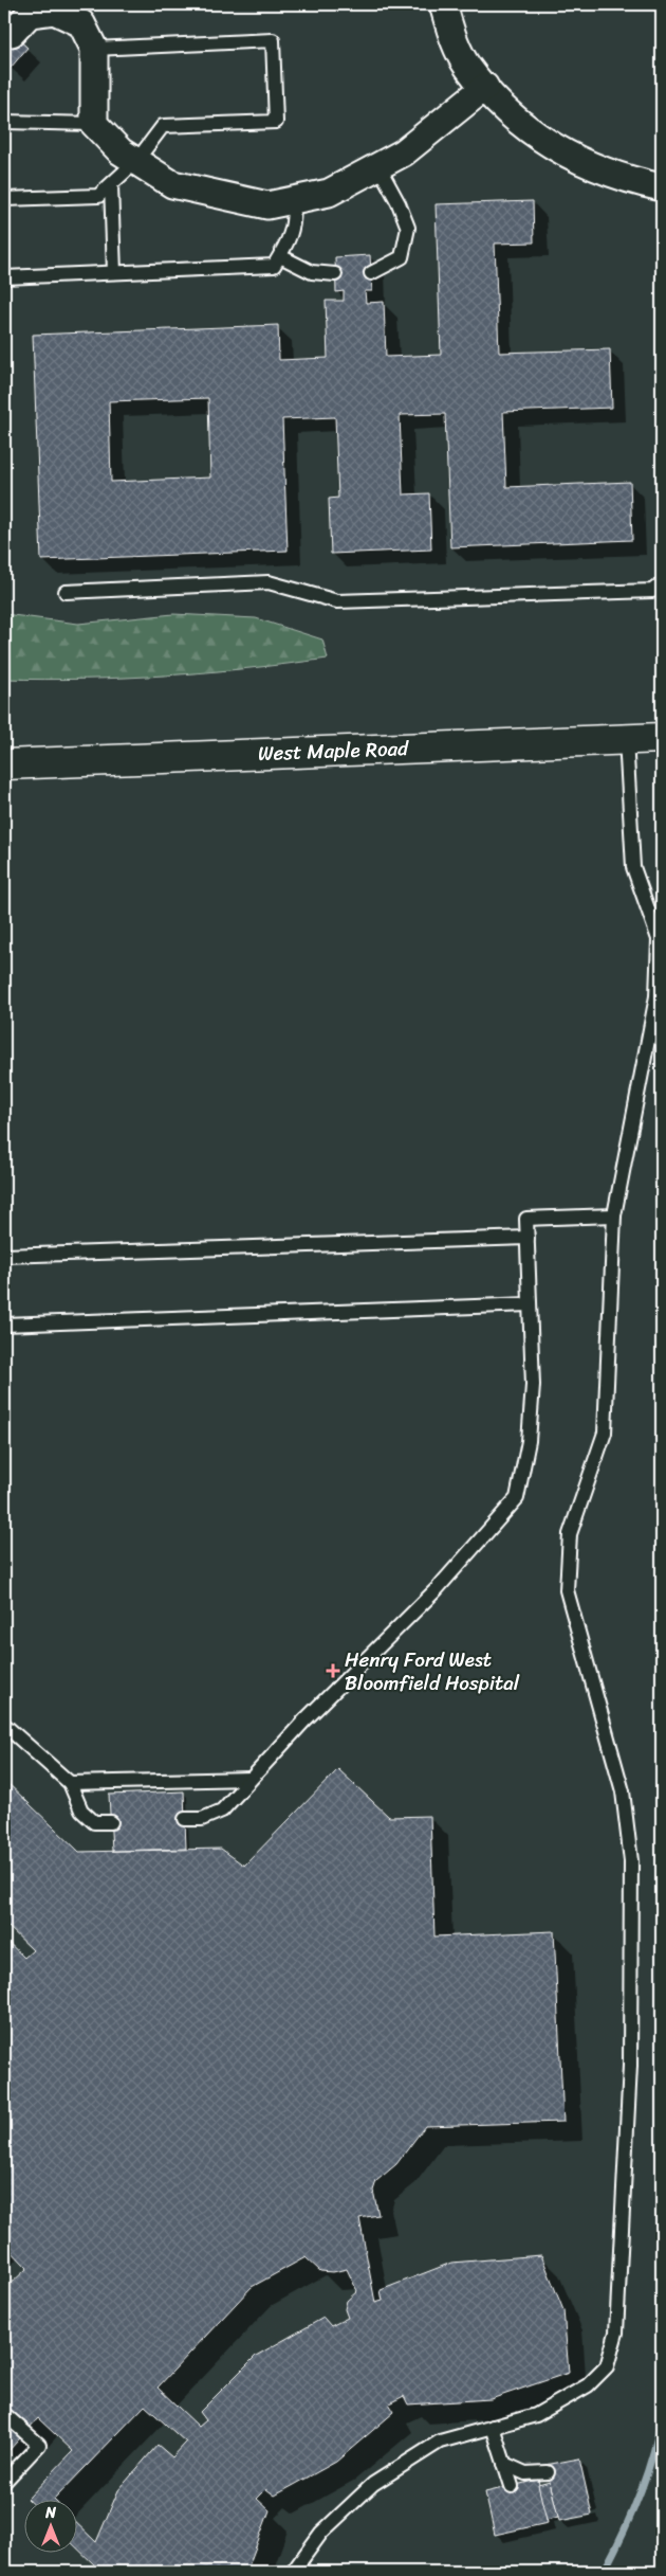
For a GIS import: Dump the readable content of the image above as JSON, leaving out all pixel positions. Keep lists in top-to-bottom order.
{
  "streets": {
    "main road": ["West Maple Road"]
  },
  "places": {
    "health": ["Henry Ford West Bloomfield Hospital"]
  },
  "north": "top"
}
